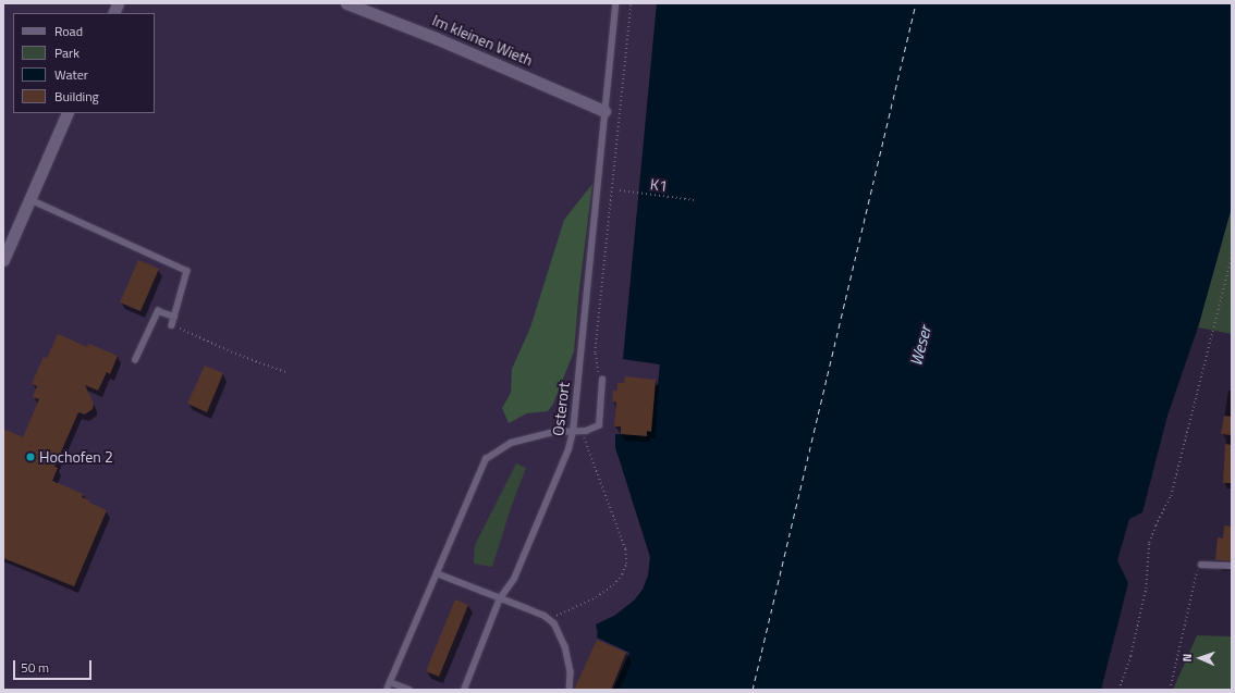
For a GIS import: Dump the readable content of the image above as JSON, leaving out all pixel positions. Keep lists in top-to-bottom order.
{
  "streets": {
    "street": ["Im kleinen Wieth"],
    "lane": ["Osterort"],
    "path": ["K1"]
  },
  "crossings": [
    ["Im kleinen Wieth", "Osterort"]
  ],
  "water": ["Weser"],
  "places": ["Hochofen 2"],
  "legend": [
    "Road",
    "Park",
    "Water",
    "Building"
  ],
  "scale_bar": "50 m",
  "north": "left"
}
